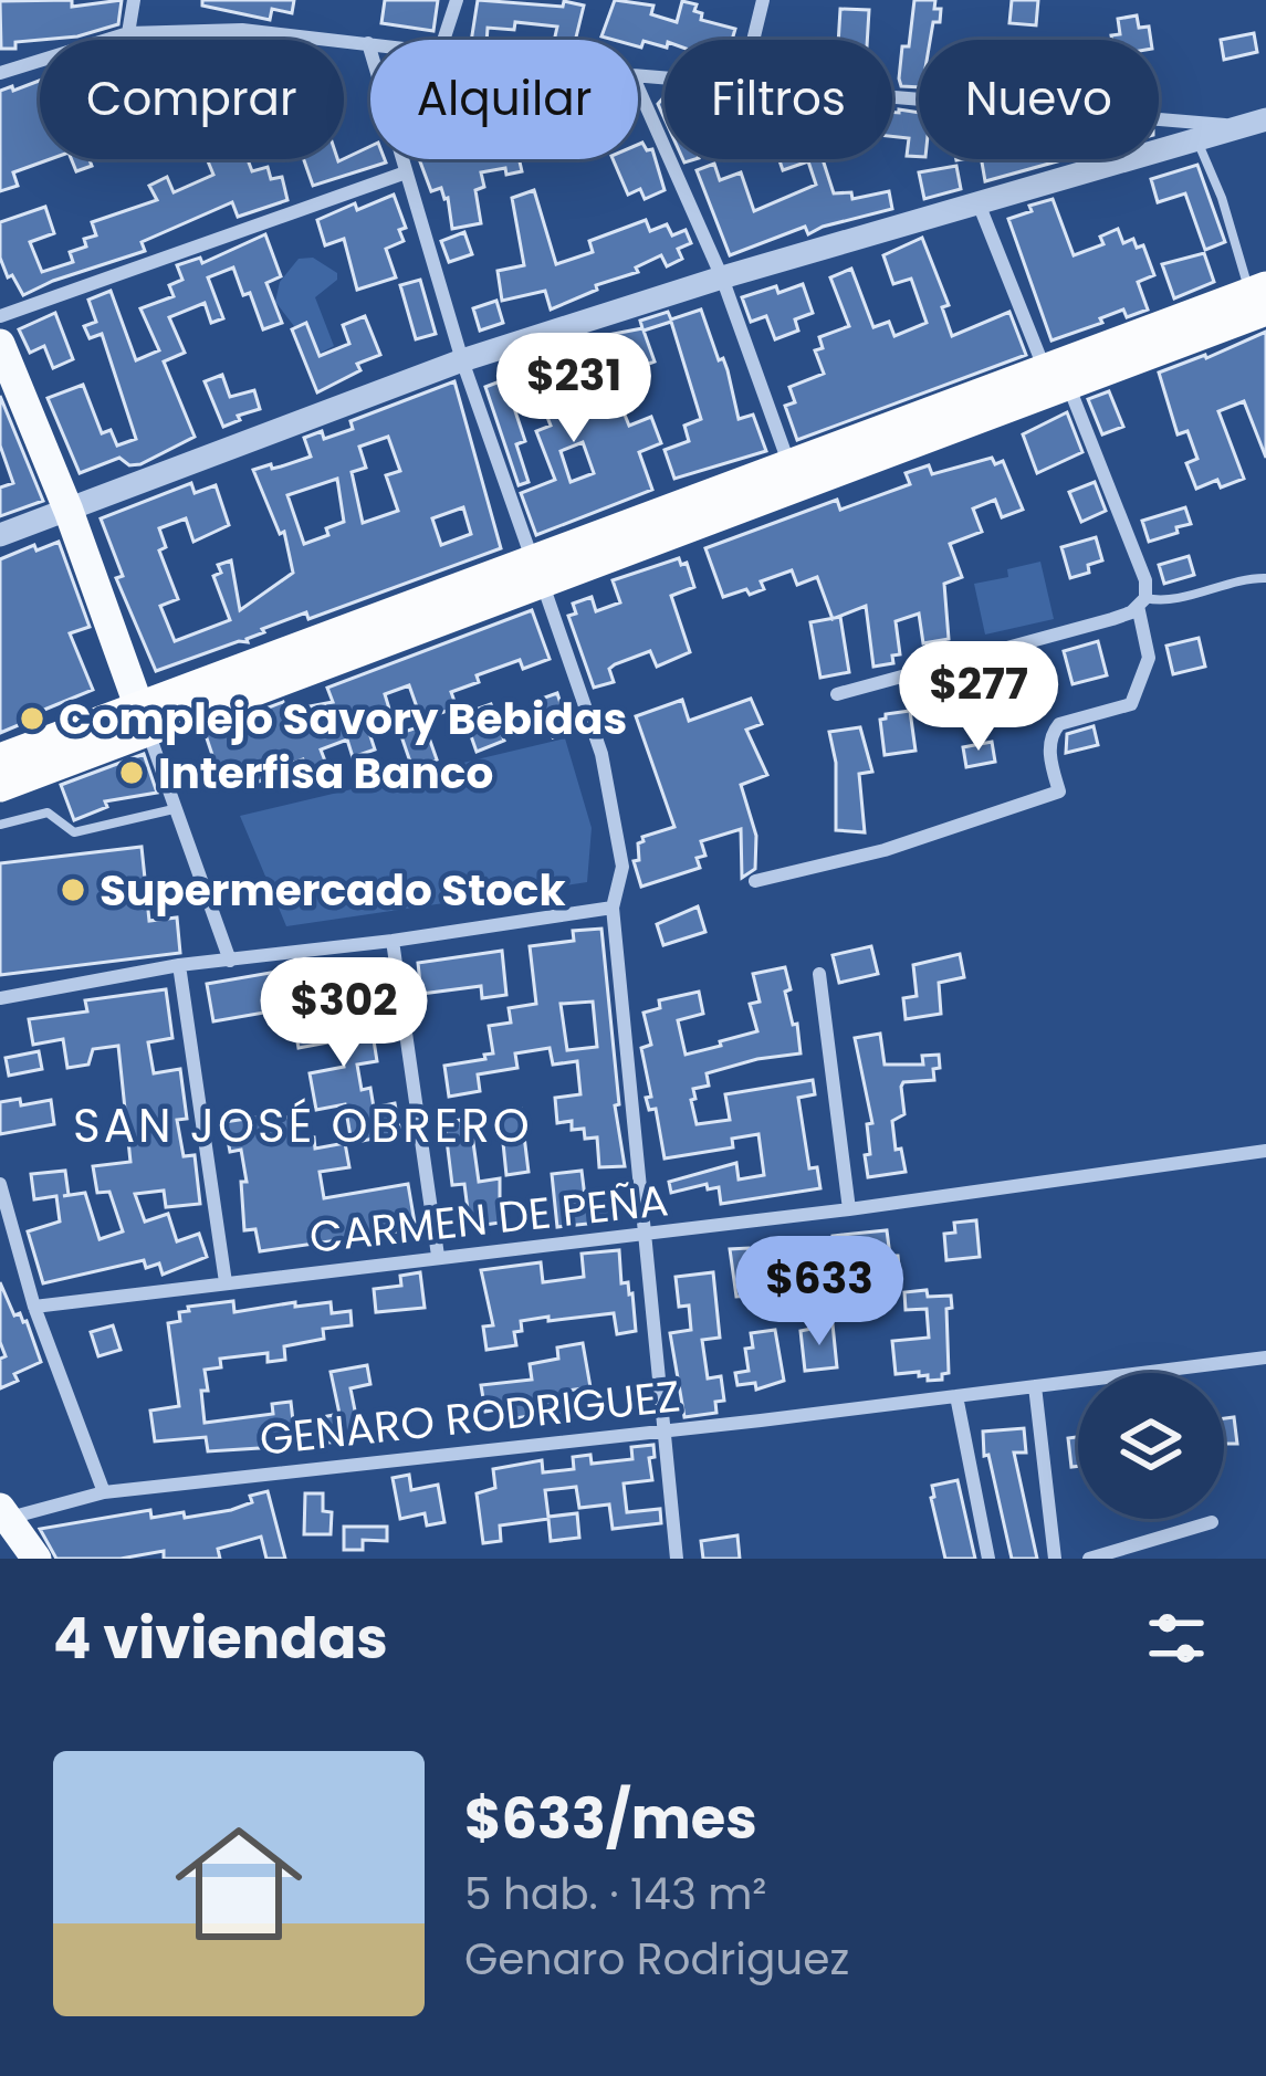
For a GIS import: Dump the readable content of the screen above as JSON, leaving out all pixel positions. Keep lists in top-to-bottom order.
{
  "streets": {
    "street": ["CARMEN DE PEÑA", "GENARO RODRIGUEZ"]
  },
  "districts": ["SAN JOSÉ OBRERO"],
  "places": ["Complejo Savory Bebidas", "Interfisa Banco", "Supermercado Stock"],
  "page": {
    "chip": [
      "Comprar",
      "Alquilar",
      "Filtros",
      "Nuevo"
    ],
    "price": [
      "$231",
      "$277",
      "$302",
      "$633"
    ],
    "heading": "4 viviendas",
    "list": [
      {
        "name": "$633/mes",
        "note": "5 hab. · 143 m² · Genaro Rodriguez"
      }
    ]
  }
}
